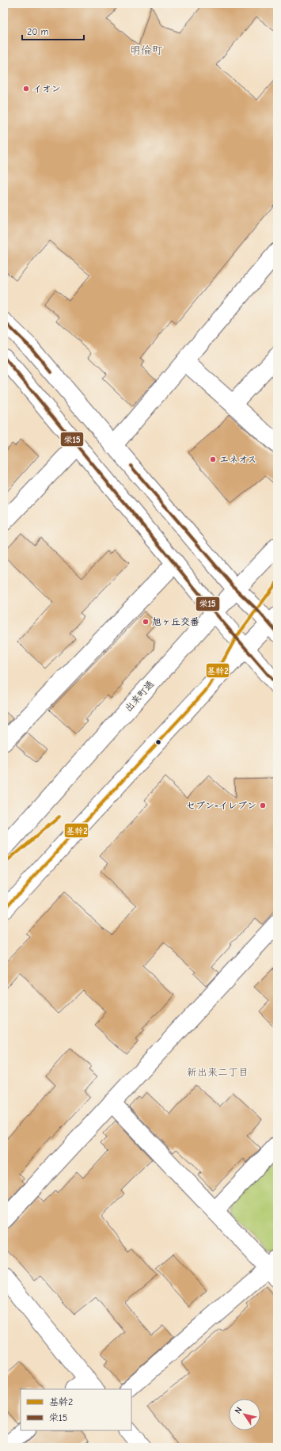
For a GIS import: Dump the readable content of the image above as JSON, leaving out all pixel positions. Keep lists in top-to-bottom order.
{
  "streets": {
    "street": ["出来町通"]
  },
  "districts": ["明倫町", "新出来二丁目"],
  "places": [
    "イオン",
    "エネオス",
    "旭ヶ丘交番",
    "セブン-イレブン"
  ],
  "lines": ["transit line 栄15", "transit line 基幹2"],
  "legend": ["基幹2", "栄15"],
  "scale_bar": "20 m",
  "north": "top left"
}
